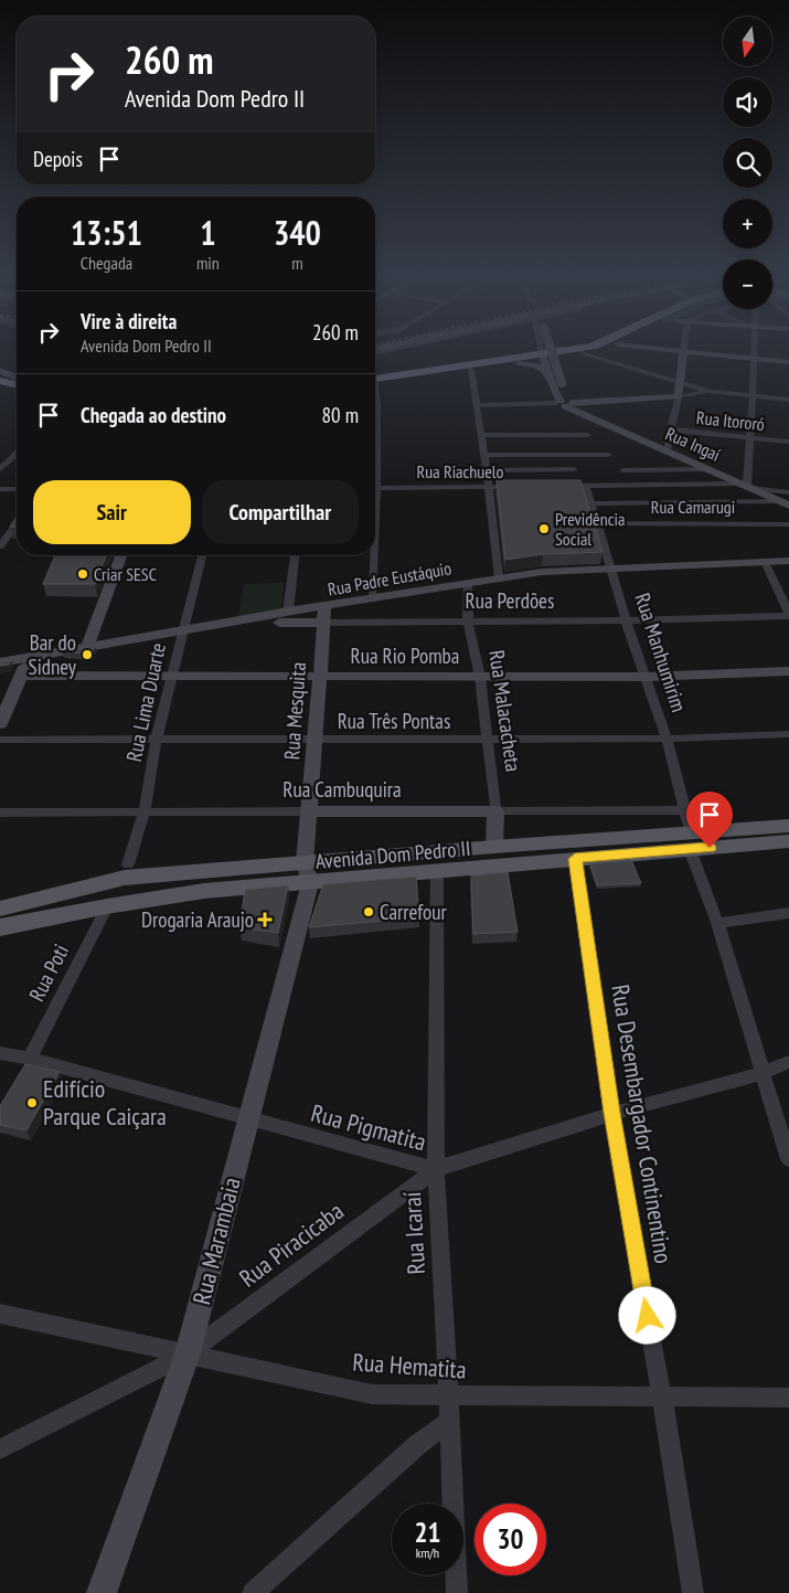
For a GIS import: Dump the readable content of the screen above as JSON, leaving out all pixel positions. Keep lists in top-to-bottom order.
{
  "streets": {
    "main road": ["Avenida Dom Pedro II"],
    "street": [
      "Rua Itororó",
      "Rua Ingaí",
      "Rua Riachuelo",
      "Rua Camarugi",
      "Rua Padre Eustáquio",
      "Rua Perdões",
      "Rua Manhumirim",
      "Rua Rio Pomba",
      "Rua Lima Duarte",
      "Rua Mesquita",
      "Rua Malacacheta",
      "Rua Três Pontas",
      "Rua Cambuquira",
      "Rua Poti",
      "Rua Desembargador Continentino",
      "Rua Pigmatita",
      "Rua Icaraí",
      "Rua Marambaia",
      "Rua Piracicaba",
      "Rua Hematita"
    ]
  },
  "crossings": [
    ["Rua Camarugi", "Rua Manhumirim"],
    ["Rua Padre Eustáquio", "Rua Perdões"],
    ["Rua Padre Eustáquio", "Rua Manhumirim"],
    ["Rua Padre Eustáquio", "Rua Lima Duarte"],
    ["Rua Padre Eustáquio", "Rua Mesquita"],
    ["Rua Padre Eustáquio", "Rua Malacacheta"],
    ["Rua Perdões", "Rua Manhumirim"],
    ["Rua Perdões", "Rua Mesquita"],
    ["Rua Perdões", "Rua Malacacheta"],
    ["Rua Manhumirim", "Rua Rio Pomba"],
    ["Rua Manhumirim", "Rua Três Pontas"],
    ["Rua Manhumirim", "Rua Cambuquira"],
    ["Rua Manhumirim", "Avenida Dom Pedro II"],
    ["Rua Manhumirim", "Rua Pigmatita"],
    ["Rua Rio Pomba", "Rua Lima Duarte"],
    ["Rua Rio Pomba", "Rua Mesquita"],
    ["Rua Rio Pomba", "Rua Malacacheta"],
    ["Rua Lima Duarte", "Rua Três Pontas"],
    ["Rua Lima Duarte", "Rua Cambuquira"],
    ["Rua Mesquita", "Rua Três Pontas"],
    ["Rua Mesquita", "Rua Cambuquira"],
    ["Rua Mesquita", "Avenida Dom Pedro II"],
    ["Rua Mesquita", "Rua Marambaia"],
    ["Rua Malacacheta", "Rua Três Pontas"],
    ["Rua Malacacheta", "Rua Cambuquira"],
    ["Rua Malacacheta", "Avenida Dom Pedro II"],
    ["Avenida Dom Pedro II", "Rua Poti"],
    ["Avenida Dom Pedro II", "Rua Desembargador Continentino"],
    ["Avenida Dom Pedro II", "Rua Icaraí"],
    ["Avenida Dom Pedro II", "Rua Marambaia"],
    ["Rua Poti", "Rua Pigmatita"],
    ["Rua Desembargador Continentino", "Rua Pigmatita"],
    ["Rua Desembargador Continentino", "Rua Hematita"],
    ["Rua Pigmatita", "Rua Icaraí"],
    ["Rua Pigmatita", "Rua Marambaia"],
    ["Rua Pigmatita", "Rua Piracicaba"],
    ["Rua Icaraí", "Rua Piracicaba"],
    ["Rua Icaraí", "Rua Hematita"],
    ["Rua Marambaia", "Rua Piracicaba"],
    ["Rua Marambaia", "Rua Hematita"],
    ["Rua Piracicaba", "Rua Hematita"]
  ],
  "places": {
    "other": [
      "Previdência Social",
      "Criar SESC",
      "Bar do Sidney",
      "Carrefour",
      "Edifício Parque Caiçara"
    ],
    "health": ["Drogaria Araujo"]
  },
  "north": "bottom",
  "page": {
    "map_buttons": ["+", "−"],
    "turn": ["260 m", "Avenida Dom Pedro II"],
    "then": "Depois",
    "eta": [
      "13:51",
      "Chegada",
      "1",
      "min",
      "340",
      "m"
    ],
    "list": [
      {
        "name": "Vire à direita",
        "note": "Avenida Dom Pedro II",
        "value": "260 m"
      },
      {
        "name": "Chegada ao destino",
        "value": "80 m"
      }
    ],
    "buttons": ["Sair", "Compartilhar"],
    "speed": "21 km/h",
    "limit": "30"
  }
}
